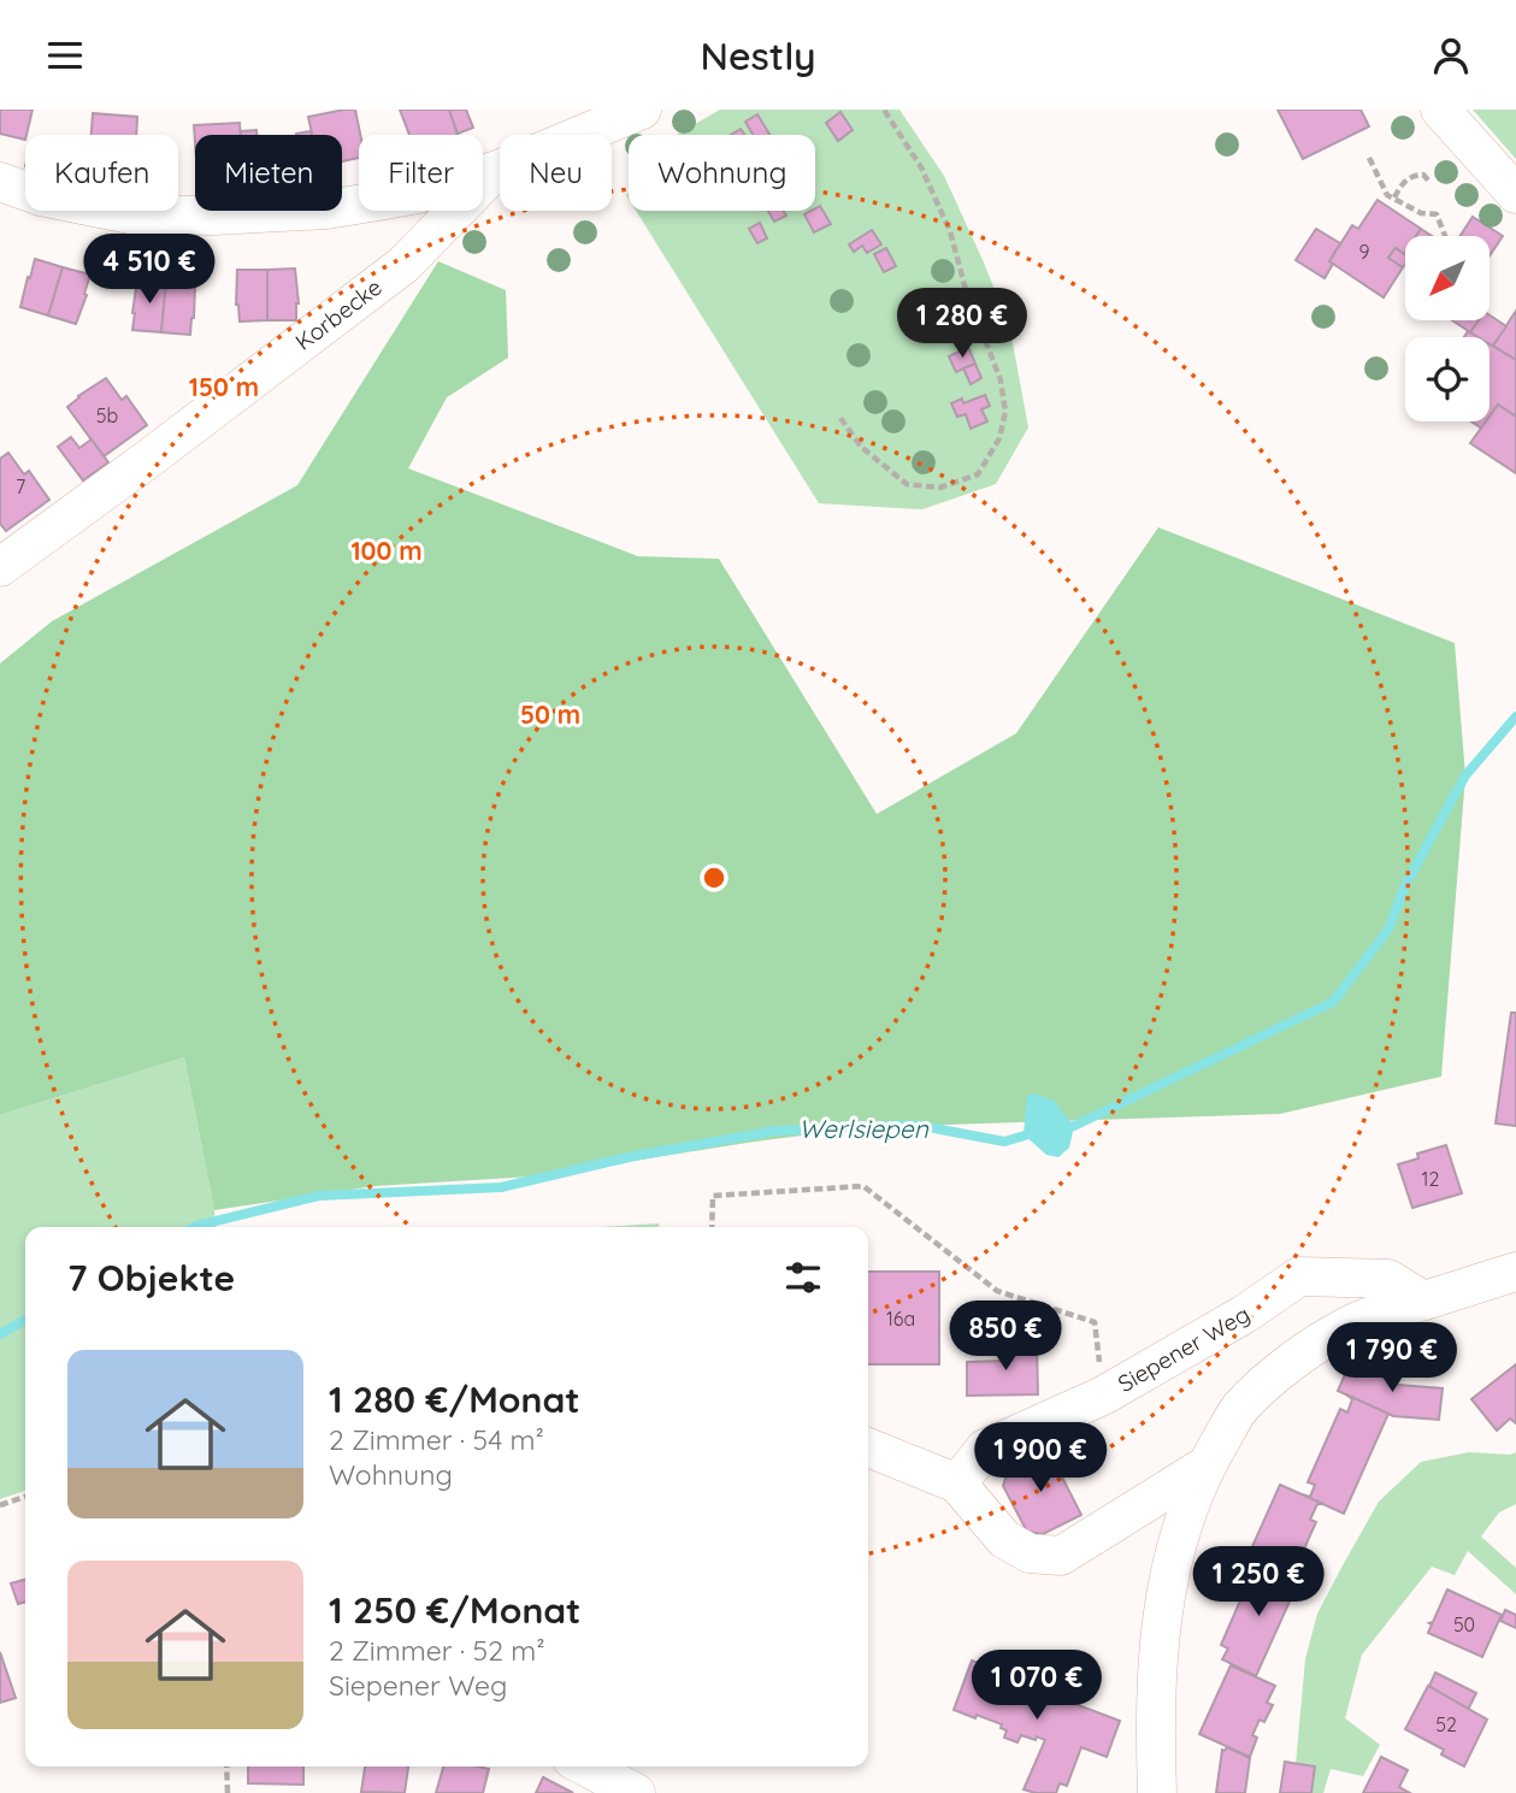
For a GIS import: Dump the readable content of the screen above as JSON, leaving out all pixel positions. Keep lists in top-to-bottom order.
{
  "streets": {
    "street": ["Korbecke", "Siepener Weg"]
  },
  "water": ["Werlsiepen"],
  "house_numbers": [
    "9",
    "5b",
    "7",
    "12",
    "16a",
    "50",
    "52"
  ],
  "north": "bottom left",
  "page": {
    "header": "Nestly",
    "chip": [
      "Kaufen",
      "Mieten",
      "Filter",
      "Neu",
      "Wohnung"
    ],
    "price": [
      "4 510 €",
      "1 280 €",
      "850 €",
      "1 790 €",
      "1 900 €",
      "1 250 €",
      "1 070 €"
    ],
    "heading": "7 Objekte",
    "list": [
      {
        "name": "1 280 €/Monat",
        "note": "2 Zimmer · 54 m² · Wohnung"
      },
      {
        "name": "1 250 €/Monat",
        "note": "2 Zimmer · 52 m² · Siepener Weg"
      }
    ]
  },
  "rings": ["150 m", "100 m", "50 m"]
}
